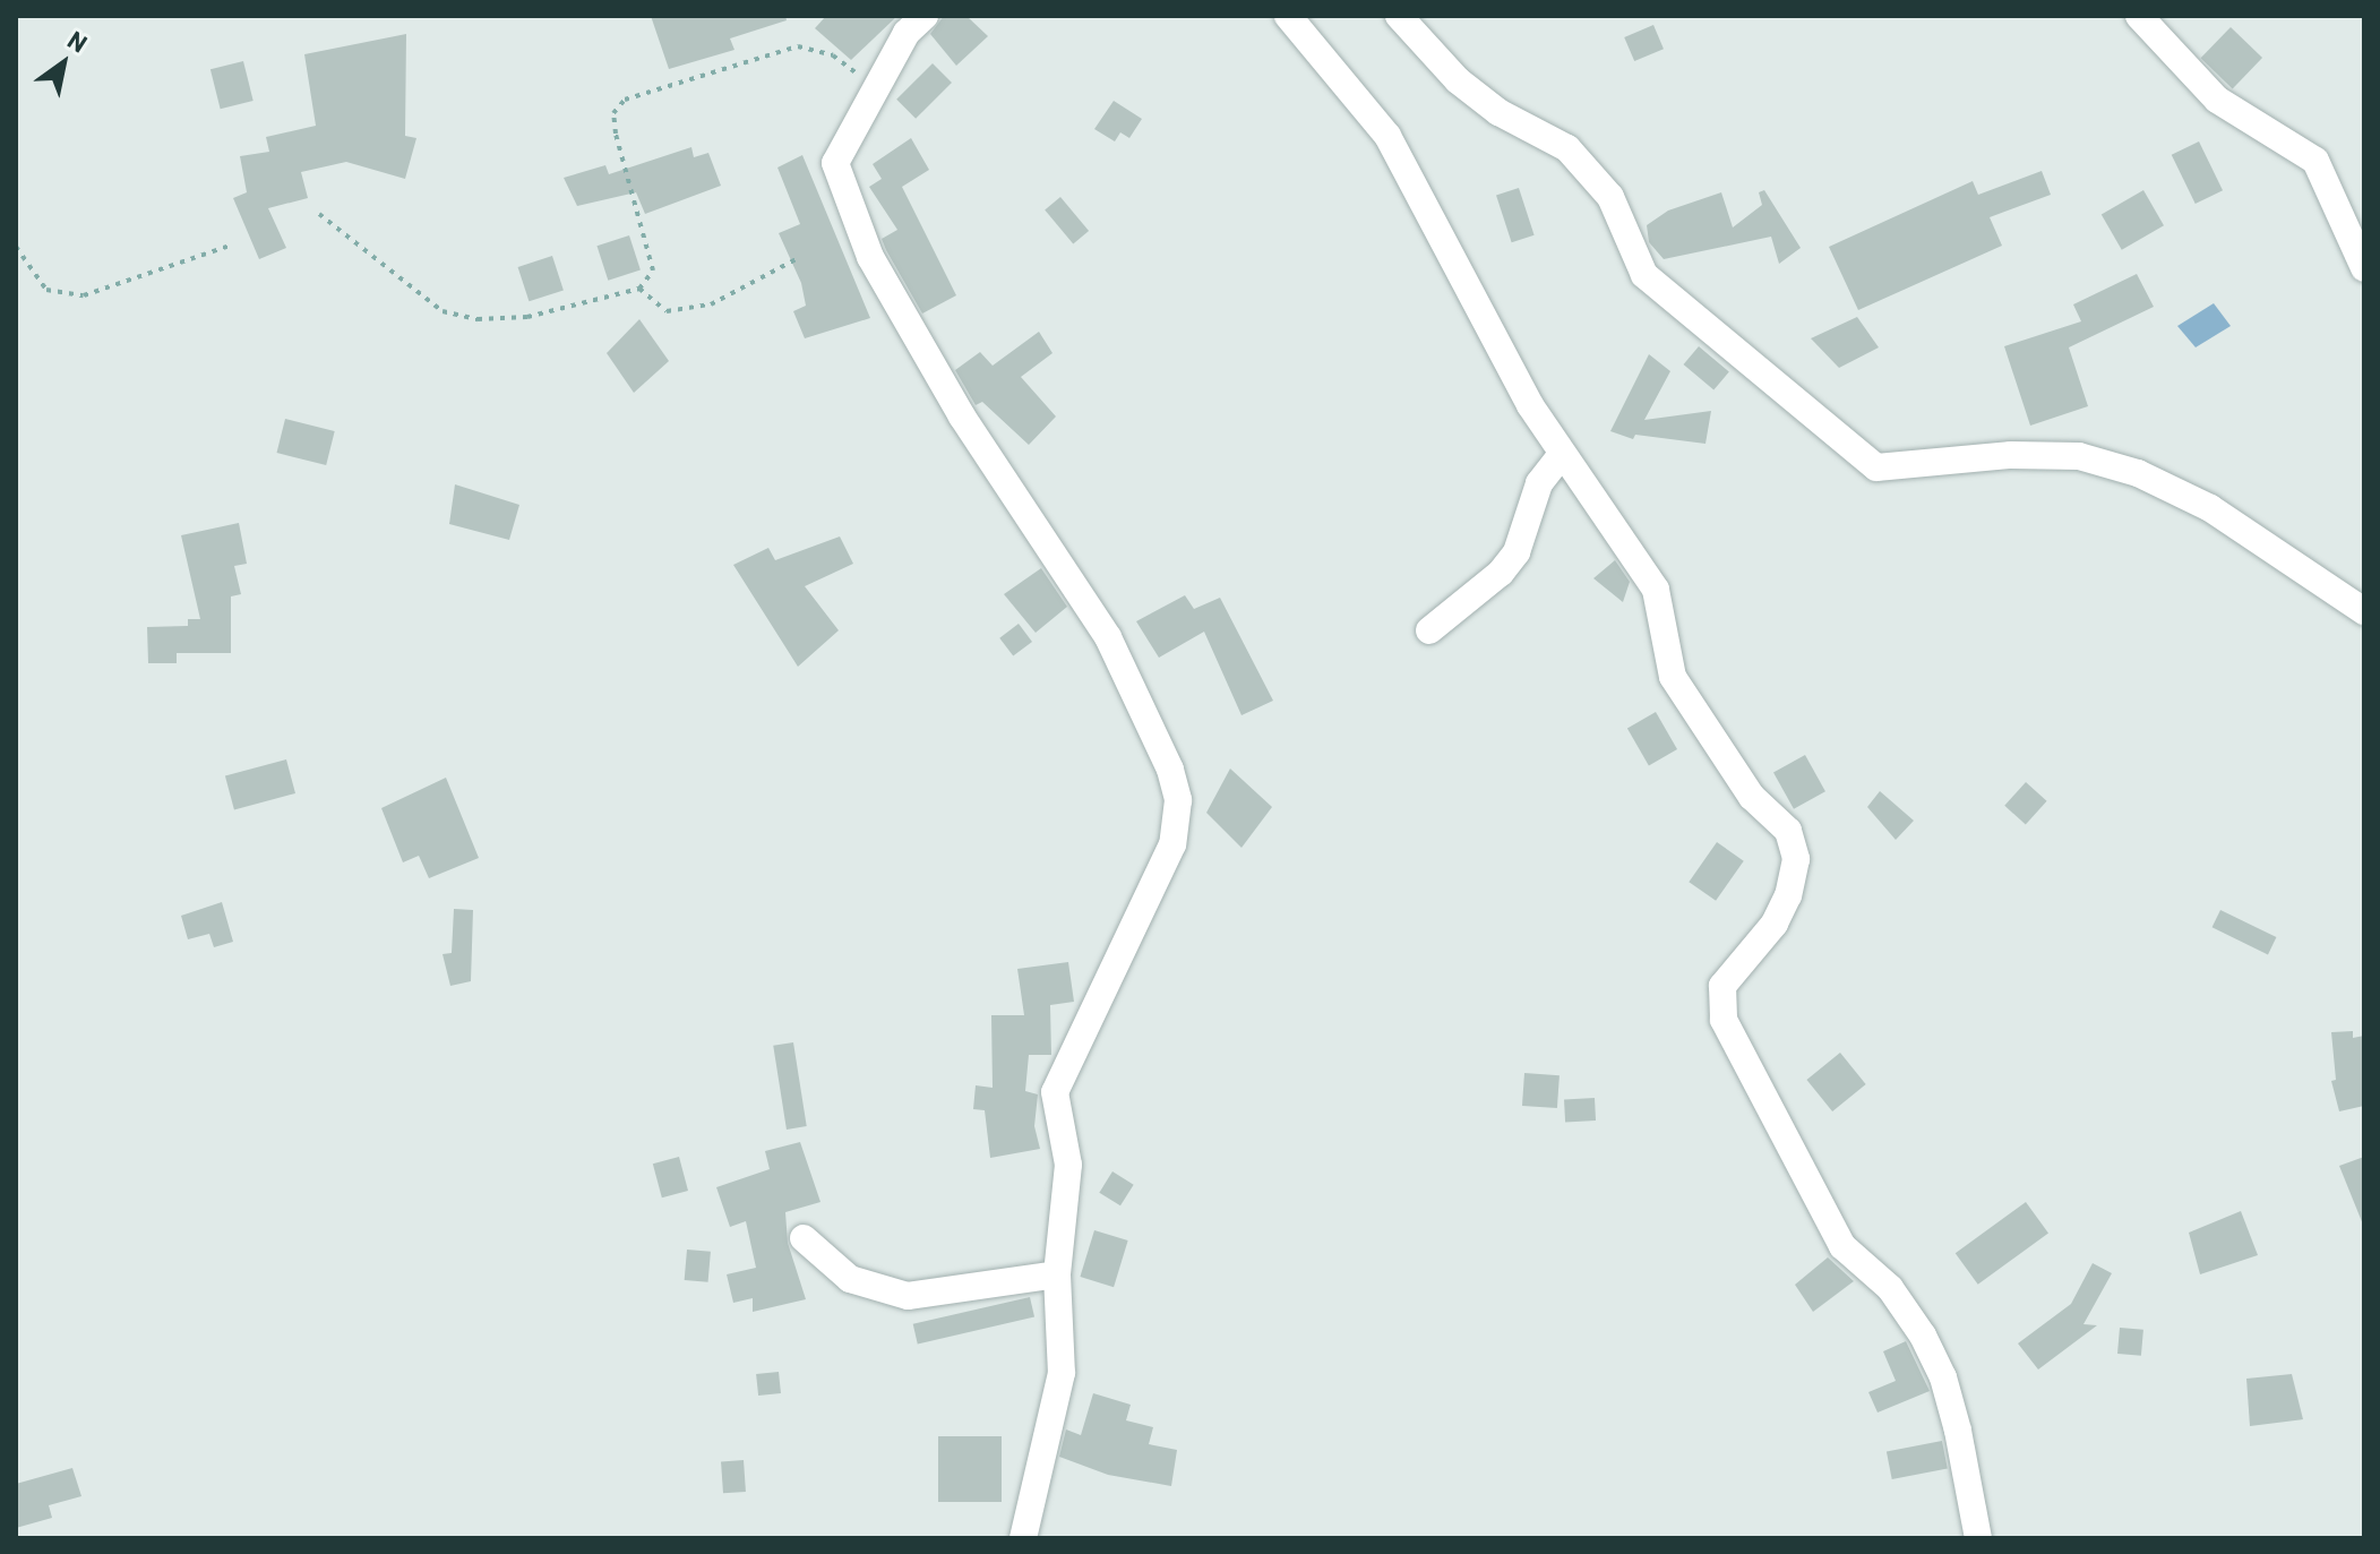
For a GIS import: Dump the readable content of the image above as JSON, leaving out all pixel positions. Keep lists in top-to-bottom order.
{
  "north": "top right"
}
